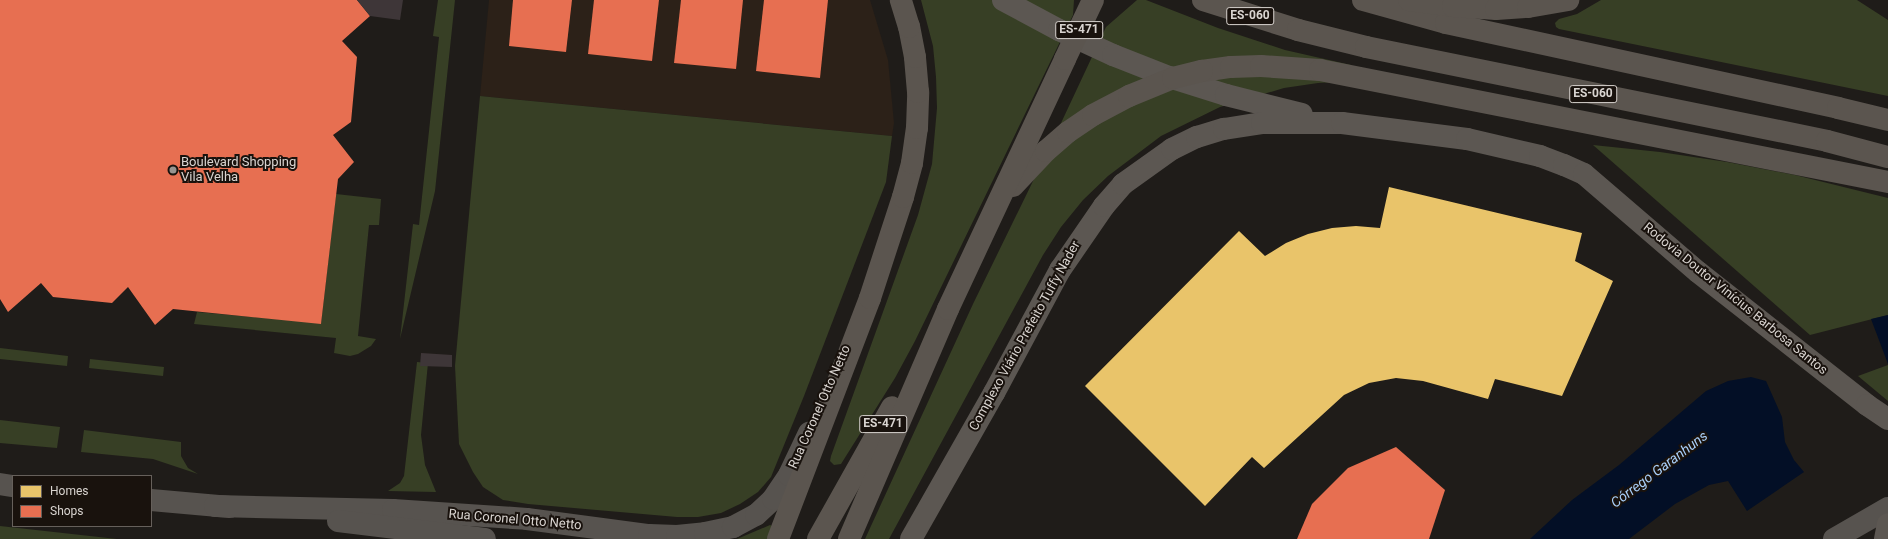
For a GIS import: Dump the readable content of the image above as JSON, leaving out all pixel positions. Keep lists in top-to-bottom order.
{
  "streets": {
    "main road": [
      "ES-060",
      "ES-471",
      "Rodovia Doutor Vinícius Barbosa Santos",
      "Complexo Viário Prefeito Tuffy Nader"
    ],
    "street": ["Rua Coronel Otto Netto"]
  },
  "crossings": [
    ["Rodovia Doutor Vinícius Barbosa Santos", "Complexo Viário Prefeito Tuffy Nader"]
  ],
  "water": ["Córrego Garanhuns"],
  "places": ["Boulevard Shopping Vila Velha"],
  "legend": ["Homes", "Shops"]
}
